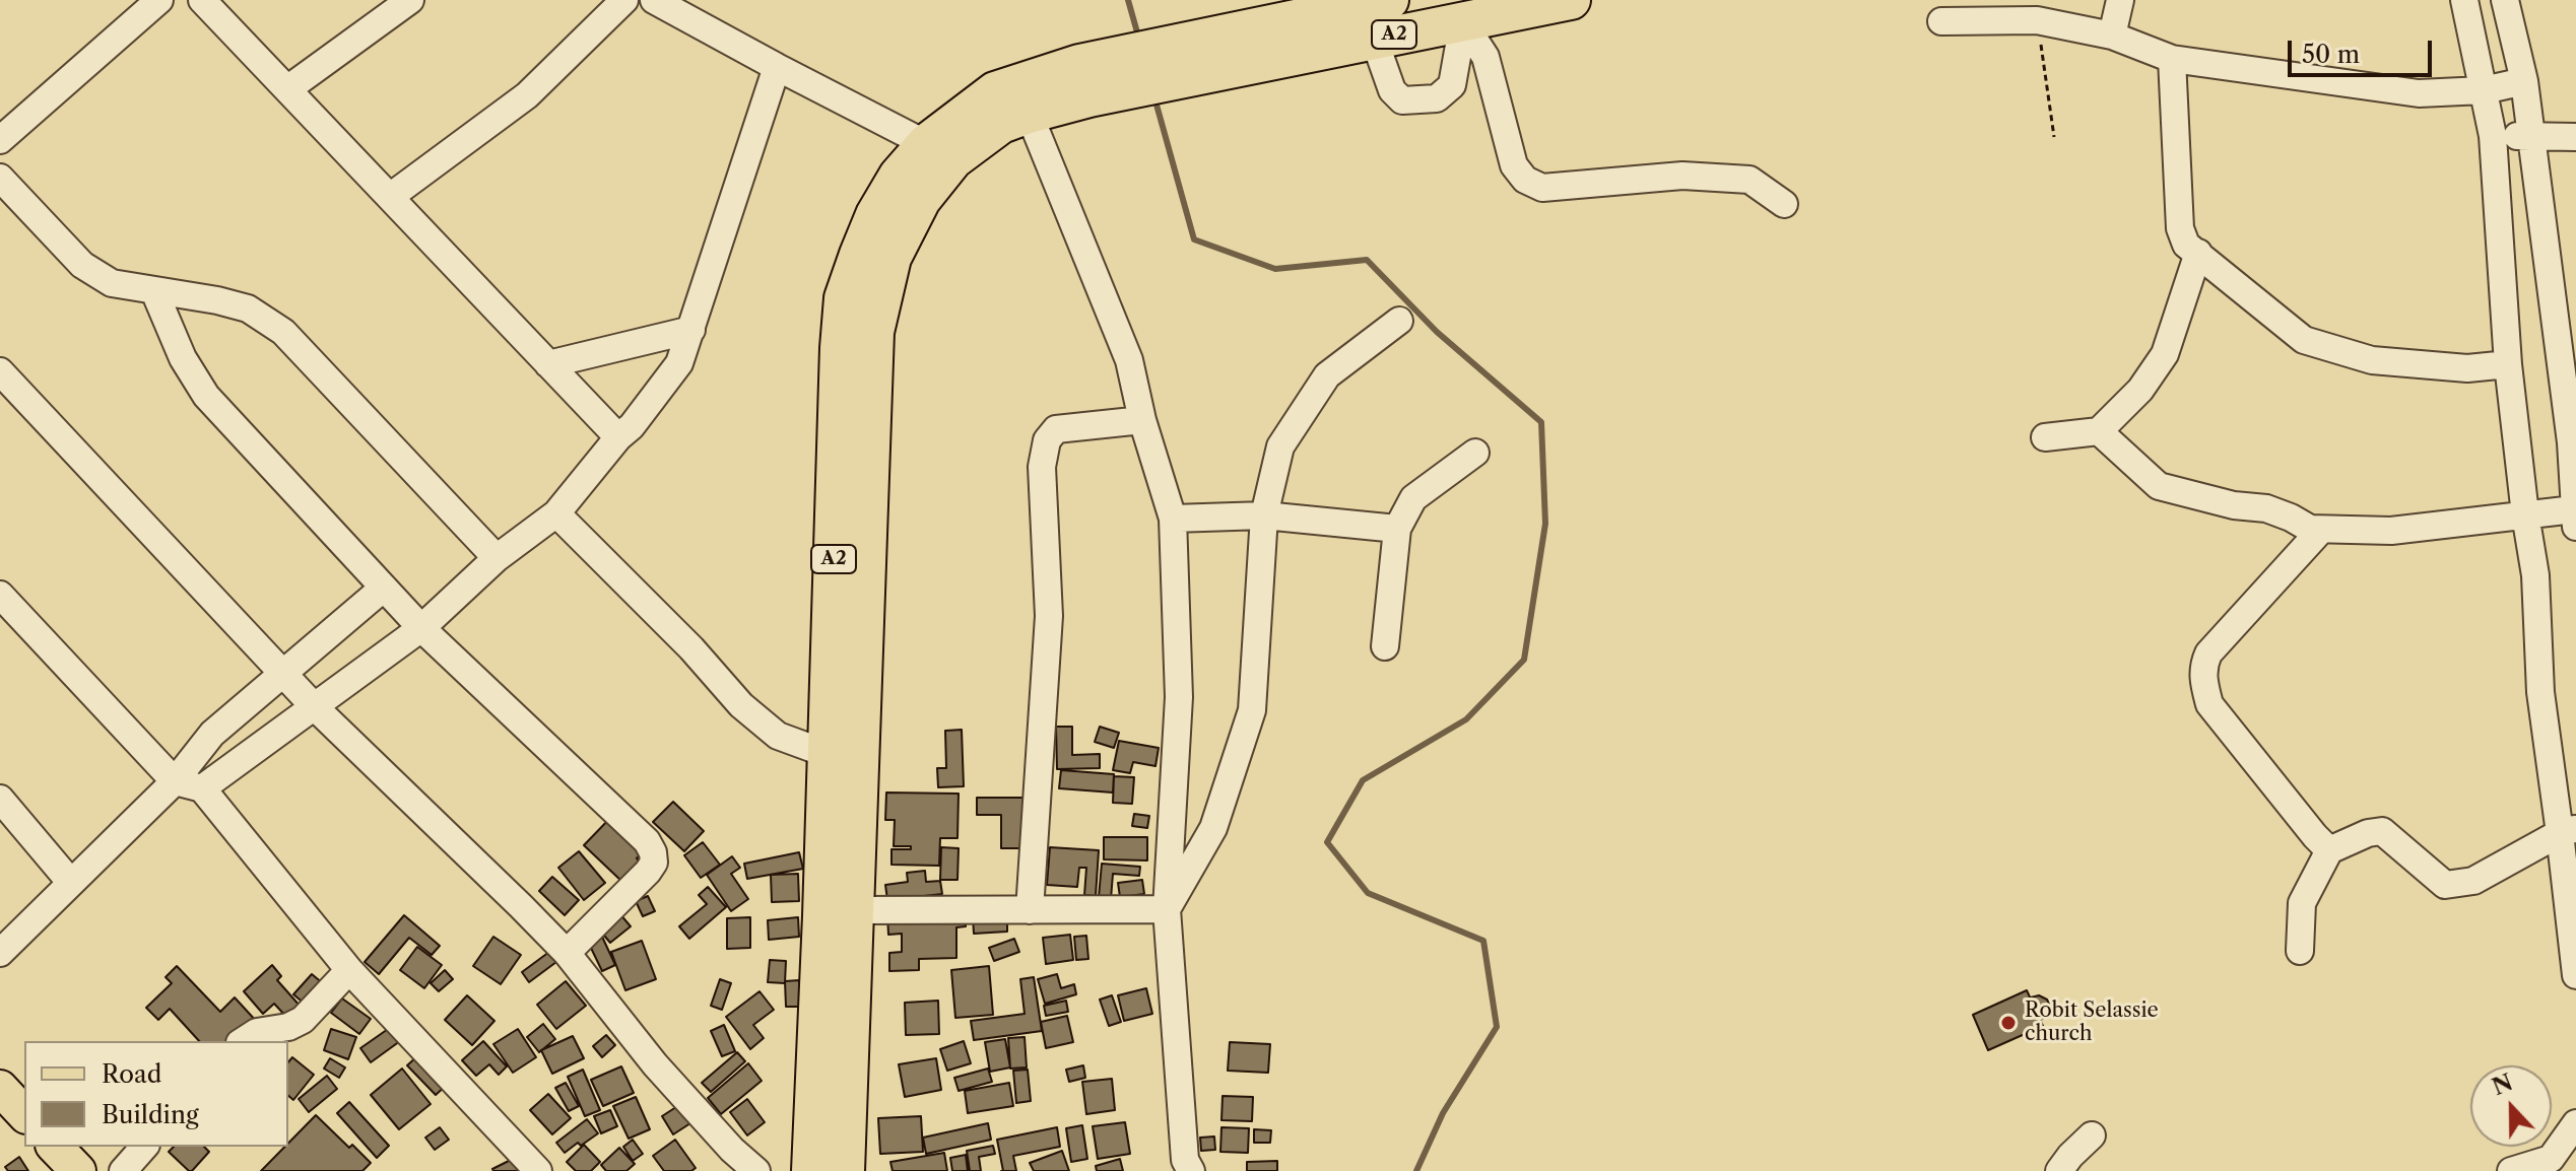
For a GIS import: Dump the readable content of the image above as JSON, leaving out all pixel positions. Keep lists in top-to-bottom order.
{
  "streets": {
    "highway": ["A2"]
  },
  "places": ["Robit Selassie church"],
  "legend": ["Road", "Building"],
  "scale_bar": "50 m",
  "north": "top"
}
